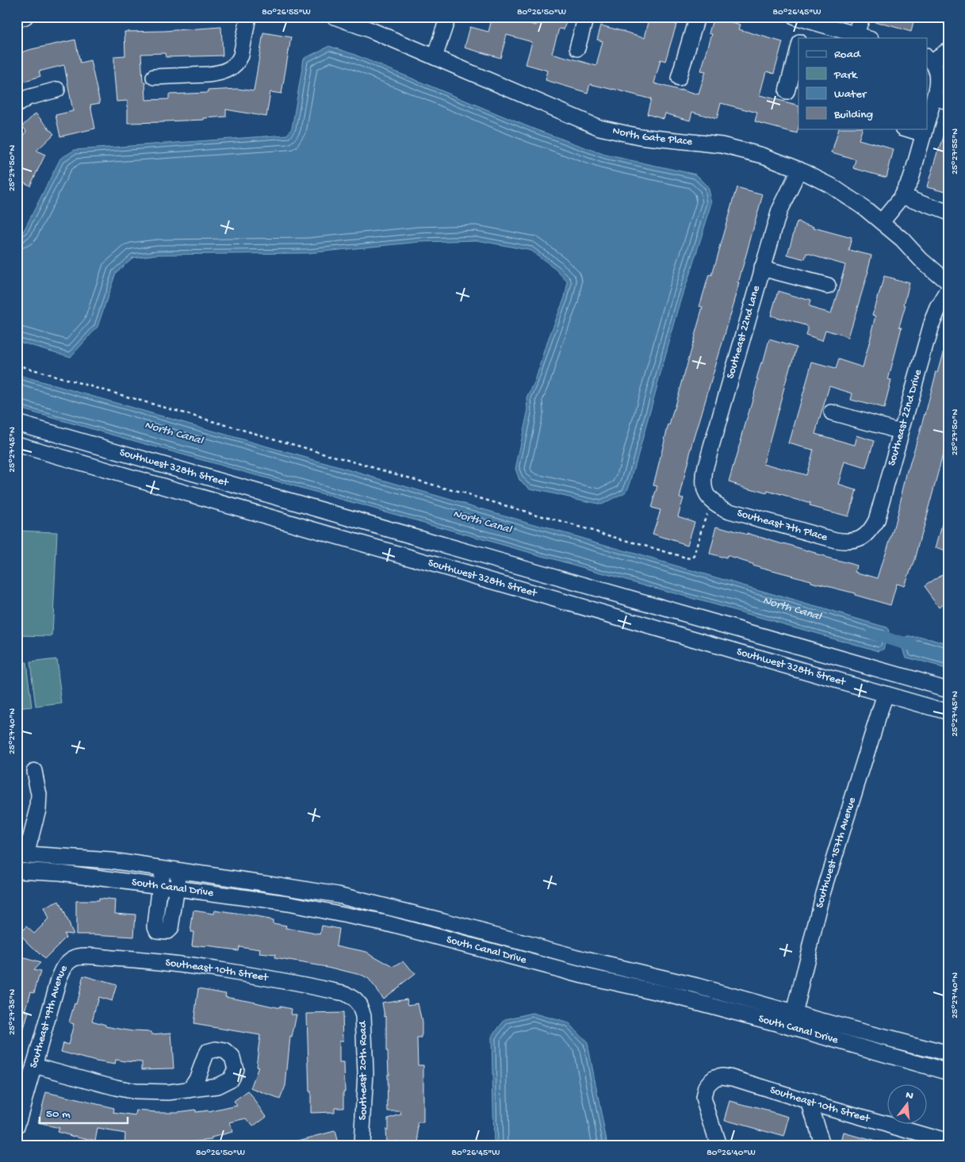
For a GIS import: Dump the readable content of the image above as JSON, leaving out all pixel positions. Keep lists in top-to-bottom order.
{
  "streets": {
    "street": [
      "North Gate Place",
      "Southeast 22nd Lane",
      "Southeast 22nd Drive",
      "Southwest 328th Street",
      "Southeast 7th Place",
      "Southwest 157th Avenue",
      "South Canal Drive",
      "Southeast 10th Street",
      "Southeast 19th Avenue",
      "Southeast 20th Road"
    ]
  },
  "crossings": [
    ["North Gate Place", "Southeast 22nd Lane"],
    ["Southeast 22nd Lane", "Southeast 7th Place"],
    ["Southeast 22nd Drive", "Southeast 7th Place"],
    ["Southwest 328th Street", "Southwest 157th Avenue"],
    ["Southwest 157th Avenue", "South Canal Drive"],
    ["Southeast 10th Street", "Southeast 19th Avenue"],
    ["Southeast 10th Street", "Southeast 20th Road"]
  ],
  "water": ["North Canal"],
  "legend": [
    "Road",
    "Park",
    "Water",
    "Building"
  ],
  "scale_bar": "50 m",
  "north": "top",
  "coordinates": [
    "80°26'55\"W",
    "80°26'50\"W",
    "80°26'45\"W",
    "25°27'55\"N",
    "25°27'50\"N",
    "25°27'45\"N",
    "25°27'40\"N",
    "25°27'35\"N",
    "80°26'40\"W"
  ]
}
